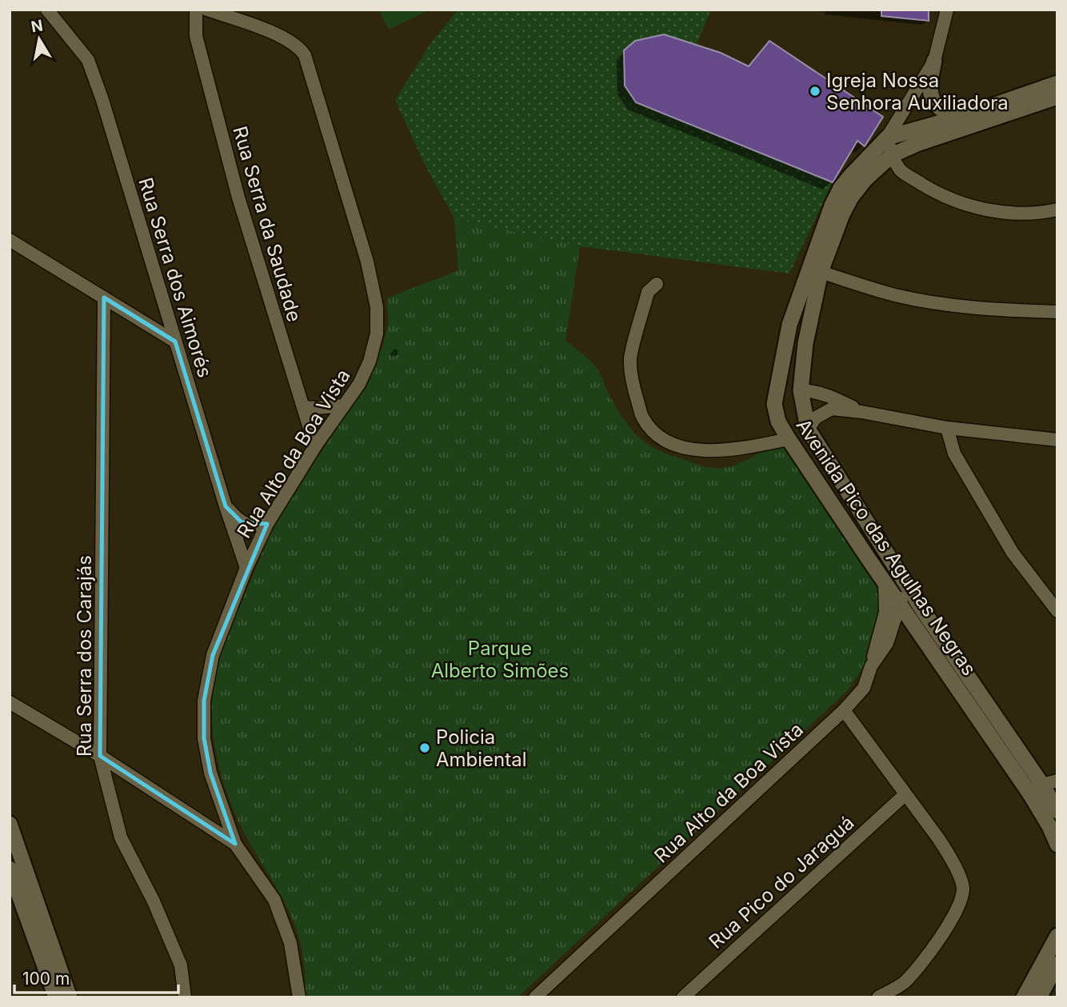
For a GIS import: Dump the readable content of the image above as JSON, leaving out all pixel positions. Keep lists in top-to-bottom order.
{
  "streets": {
    "street": [
      "Rua Serra da Saudade",
      "Rua Serra dos Aimorés",
      "Rua Alto da Boa Vista",
      "Avenida Pico das Agulhas Negras",
      "Rua Serra dos Carajás",
      "Rua Pico do Jaraguá"
    ]
  },
  "crossings": [
    ["Rua Serra da Saudade", "Rua Alto da Boa Vista"],
    ["Rua Serra dos Aimorés", "Rua Alto da Boa Vista"],
    ["Rua Alto da Boa Vista", "Avenida Pico das Agulhas Negras"]
  ],
  "parks": ["Parque Alberto Simões"],
  "places": ["Igreja Nossa Senhora Auxiliadora", "Policia Ambiental"],
  "scale_bar": "100 m",
  "north": "top"
}
